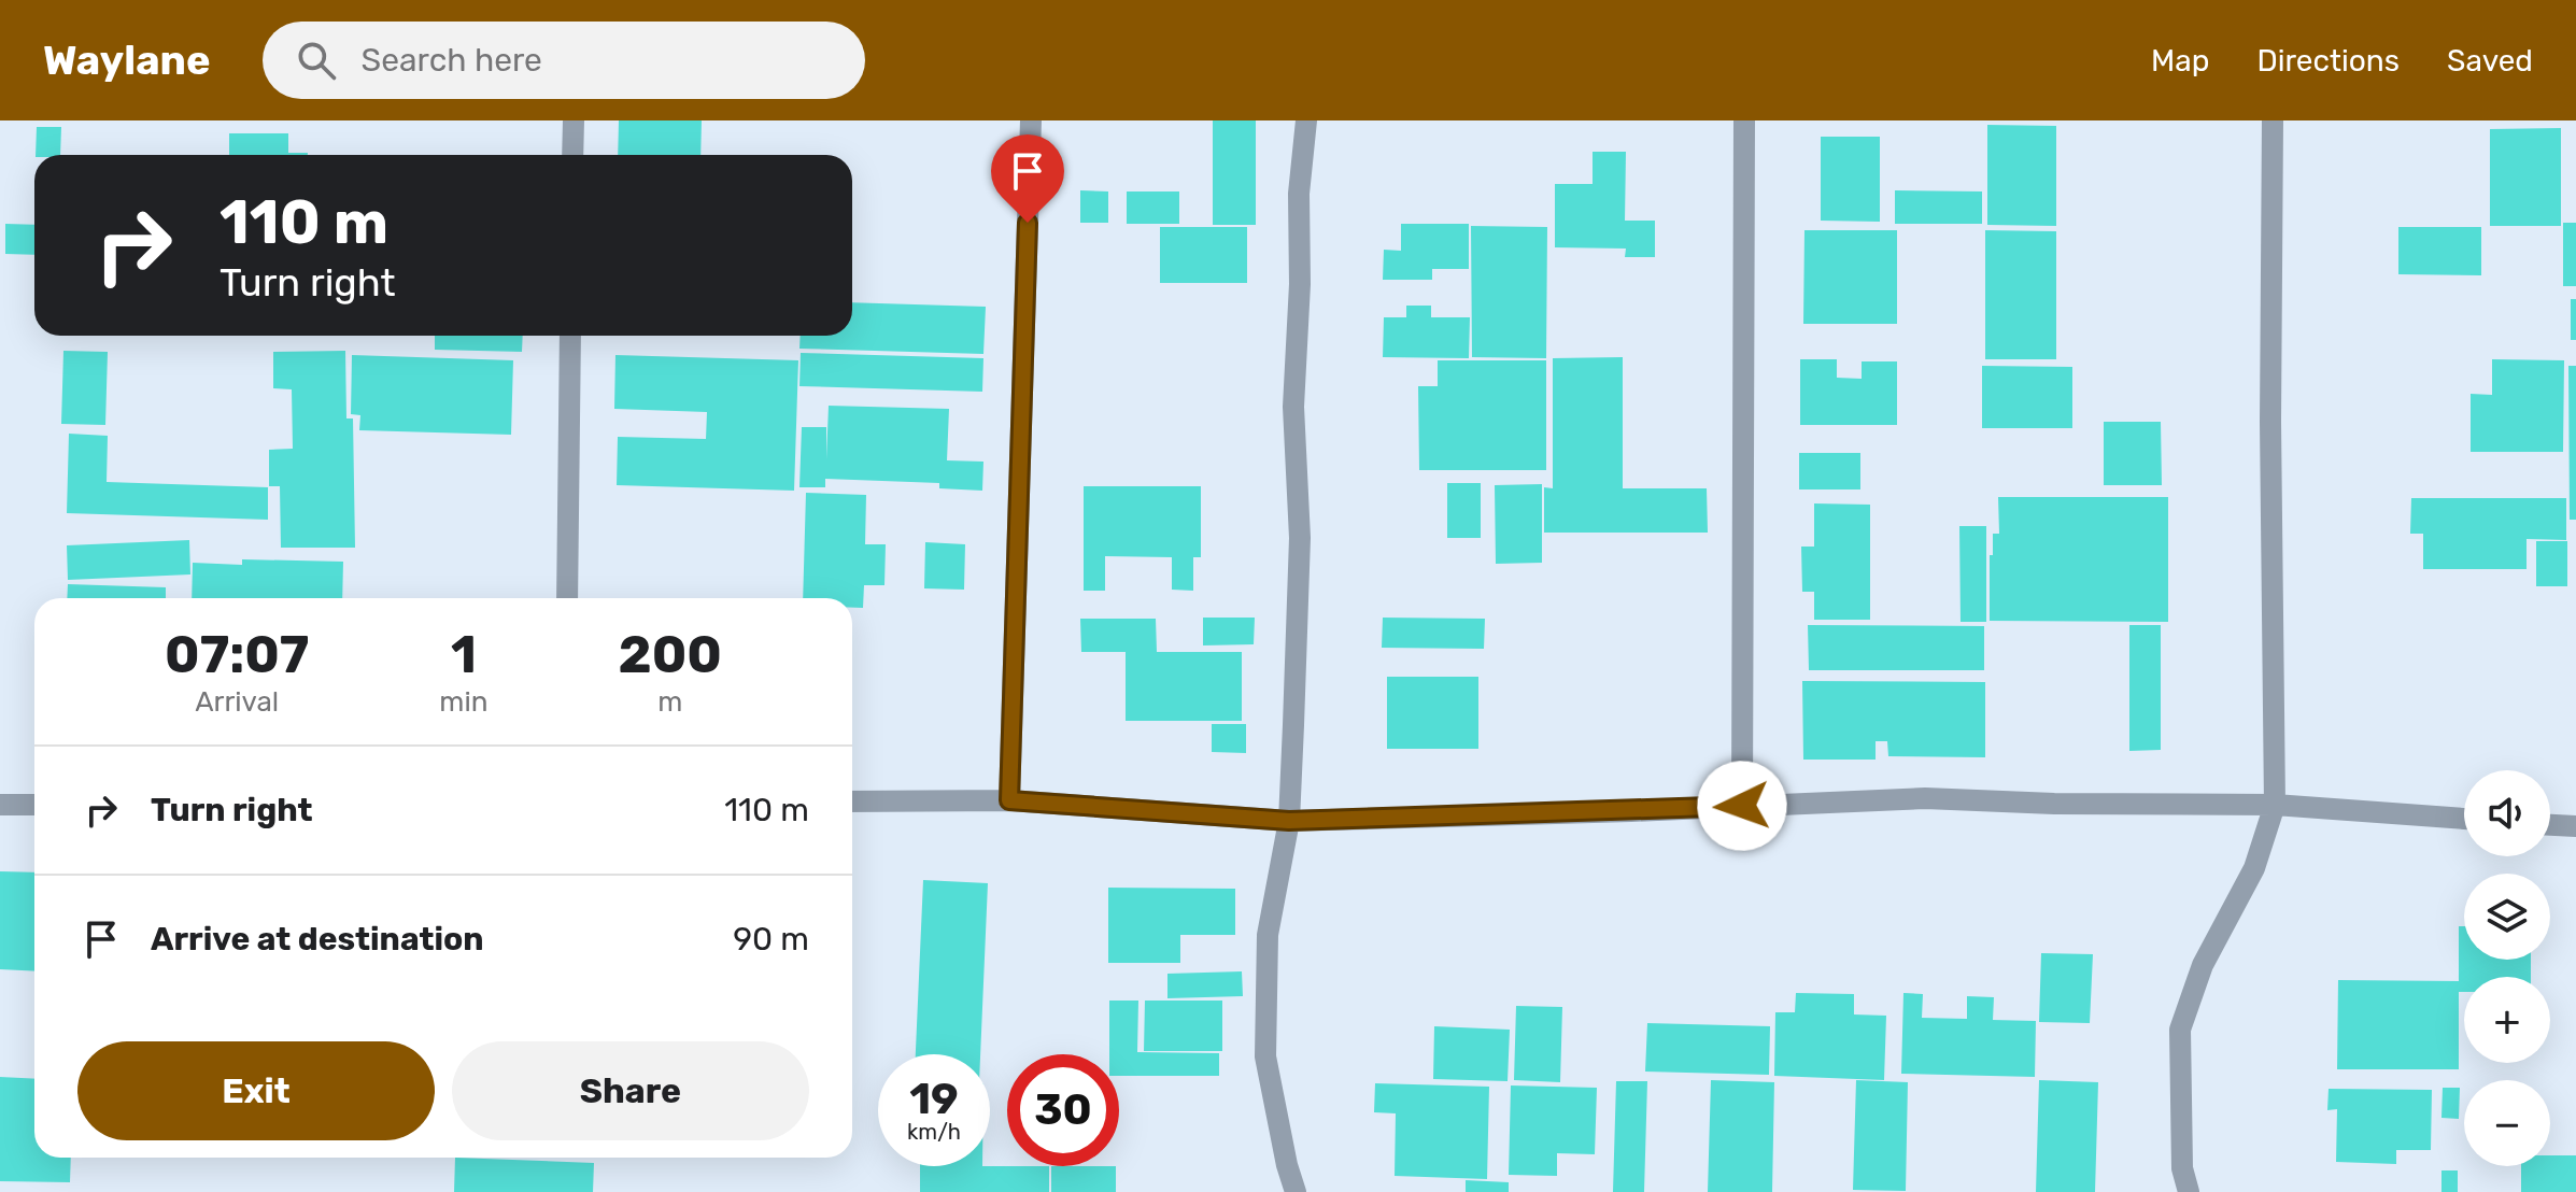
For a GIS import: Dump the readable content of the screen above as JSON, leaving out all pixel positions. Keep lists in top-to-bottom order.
{
  "page": {
    "header": "Waylane",
    "search": "Search here",
    "nav": ["Map", "Directions", "Saved"],
    "turn": ["110 m", "Turn right"],
    "eta": [
      "07:07",
      "Arrival",
      "1",
      "min",
      "200",
      "m"
    ],
    "list": [
      {
        "name": "Turn right",
        "value": "110 m"
      },
      {
        "name": "Arrive at destination",
        "value": "90 m"
      }
    ],
    "map_buttons": ["+", "−"],
    "buttons": ["Exit", "Share"],
    "speed": "19 km/h",
    "limit": "30"
  }
}
